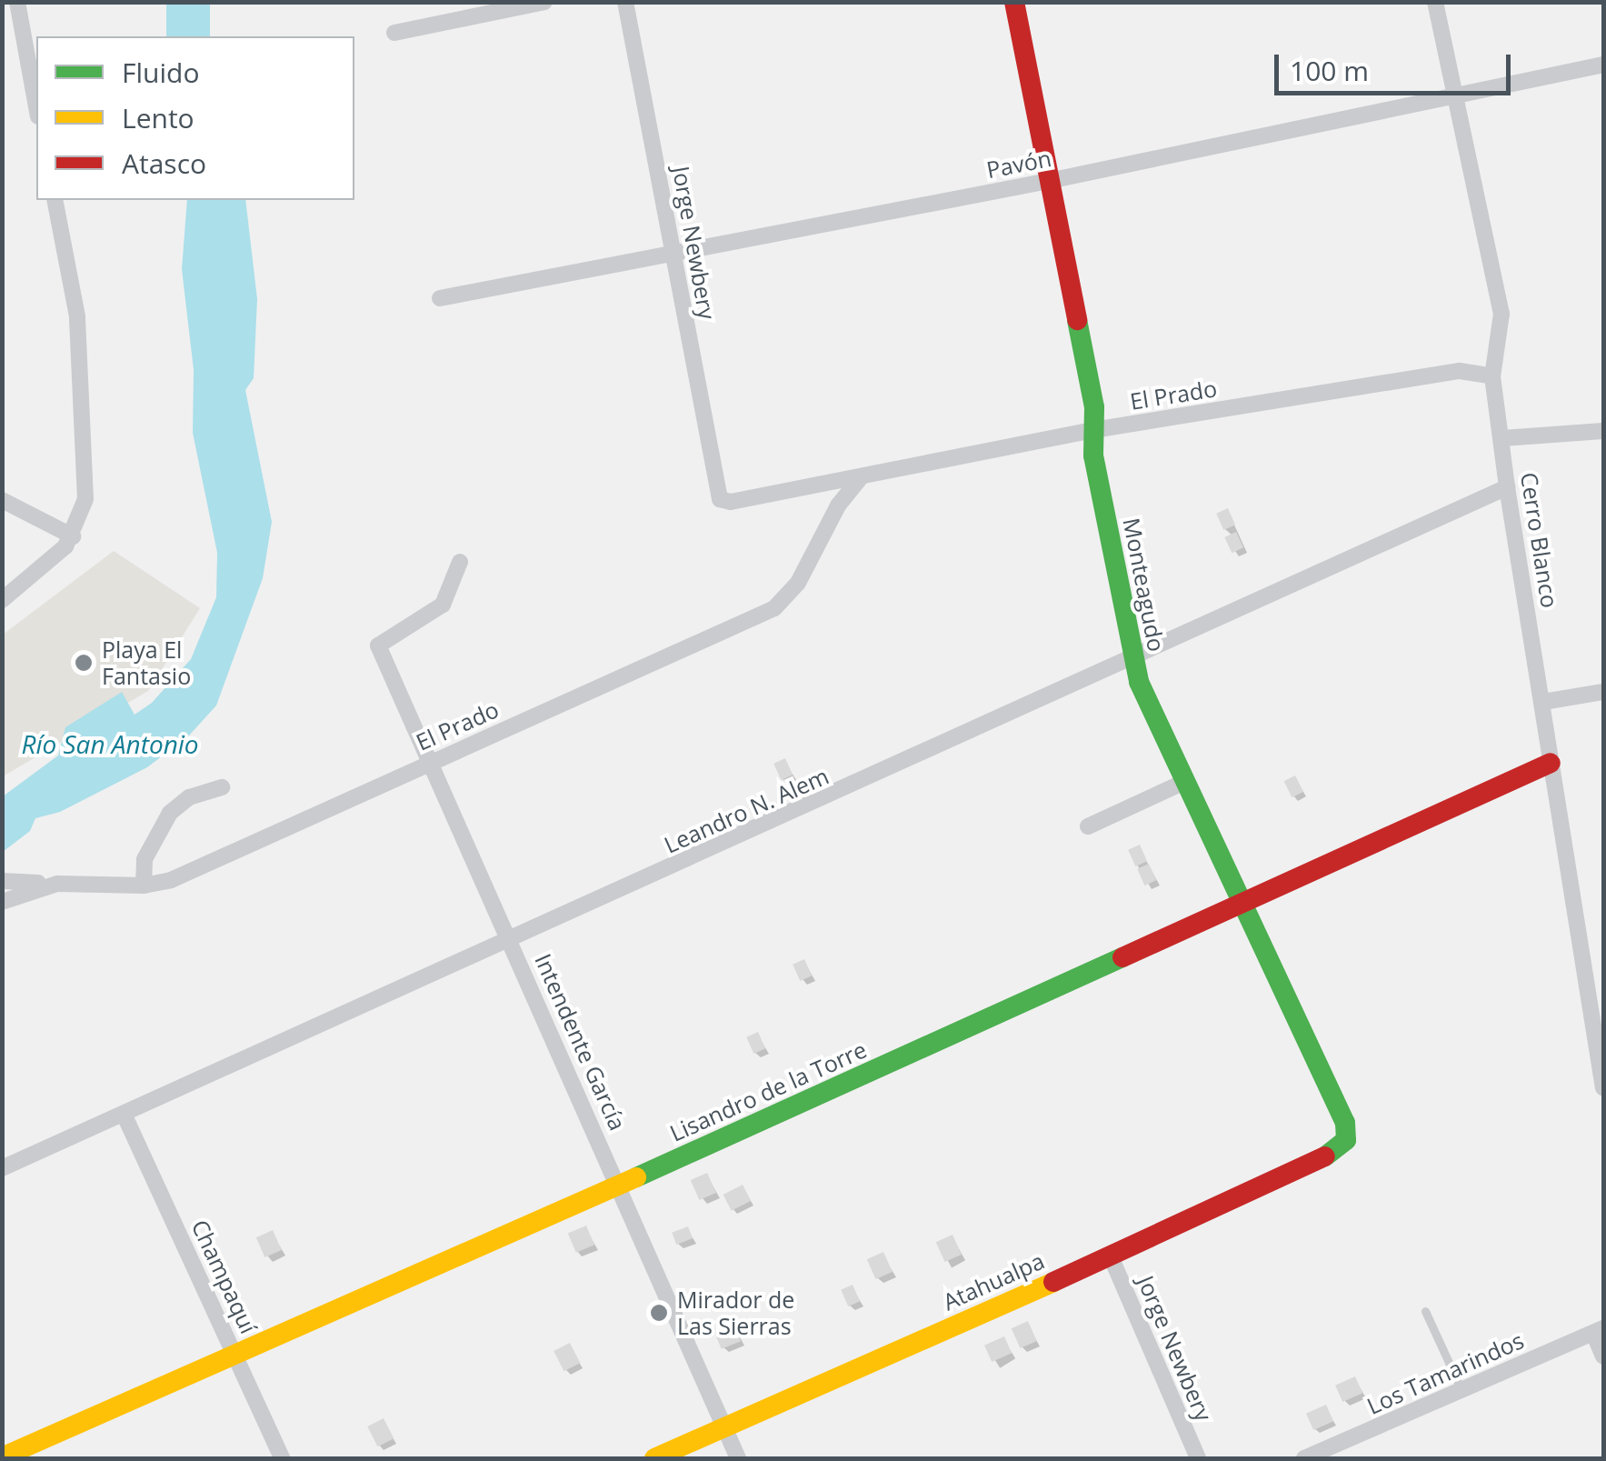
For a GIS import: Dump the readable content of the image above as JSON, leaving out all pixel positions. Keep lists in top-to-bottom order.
{
  "streets": {
    "street": [
      "Pavón",
      "Jorge Newbery",
      "El Prado",
      "Cerro Blanco",
      "Monteagudo",
      "Leandro N. Alem",
      "Intendente García",
      "Lisandro de la Torre",
      "Champaquí",
      "Atahualpa",
      "Los Tamarindos"
    ]
  },
  "crossings": [
    ["Pavón", "Jorge Newbery"],
    ["Pavón", "Cerro Blanco"],
    ["Pavón", "Monteagudo"],
    ["Jorge Newbery", "El Prado"],
    ["Jorge Newbery", "Atahualpa"],
    ["El Prado", "Cerro Blanco"],
    ["El Prado", "Monteagudo"],
    ["El Prado", "Intendente García"],
    ["Cerro Blanco", "Leandro N. Alem"],
    ["Cerro Blanco", "Lisandro de la Torre"],
    ["Monteagudo", "Leandro N. Alem"],
    ["Monteagudo", "Lisandro de la Torre"],
    ["Monteagudo", "Atahualpa"],
    ["Leandro N. Alem", "Intendente García"],
    ["Leandro N. Alem", "Champaquí"],
    ["Intendente García", "Lisandro de la Torre"],
    ["Intendente García", "Atahualpa"],
    ["Lisandro de la Torre", "Champaquí"]
  ],
  "water": ["Río San Antonio"],
  "places": ["Playa El Fantasio", "Mirador de Las Sierras"],
  "legend": ["Fluido", "Lento", "Atasco"],
  "scale_bar": "100 m"
}
